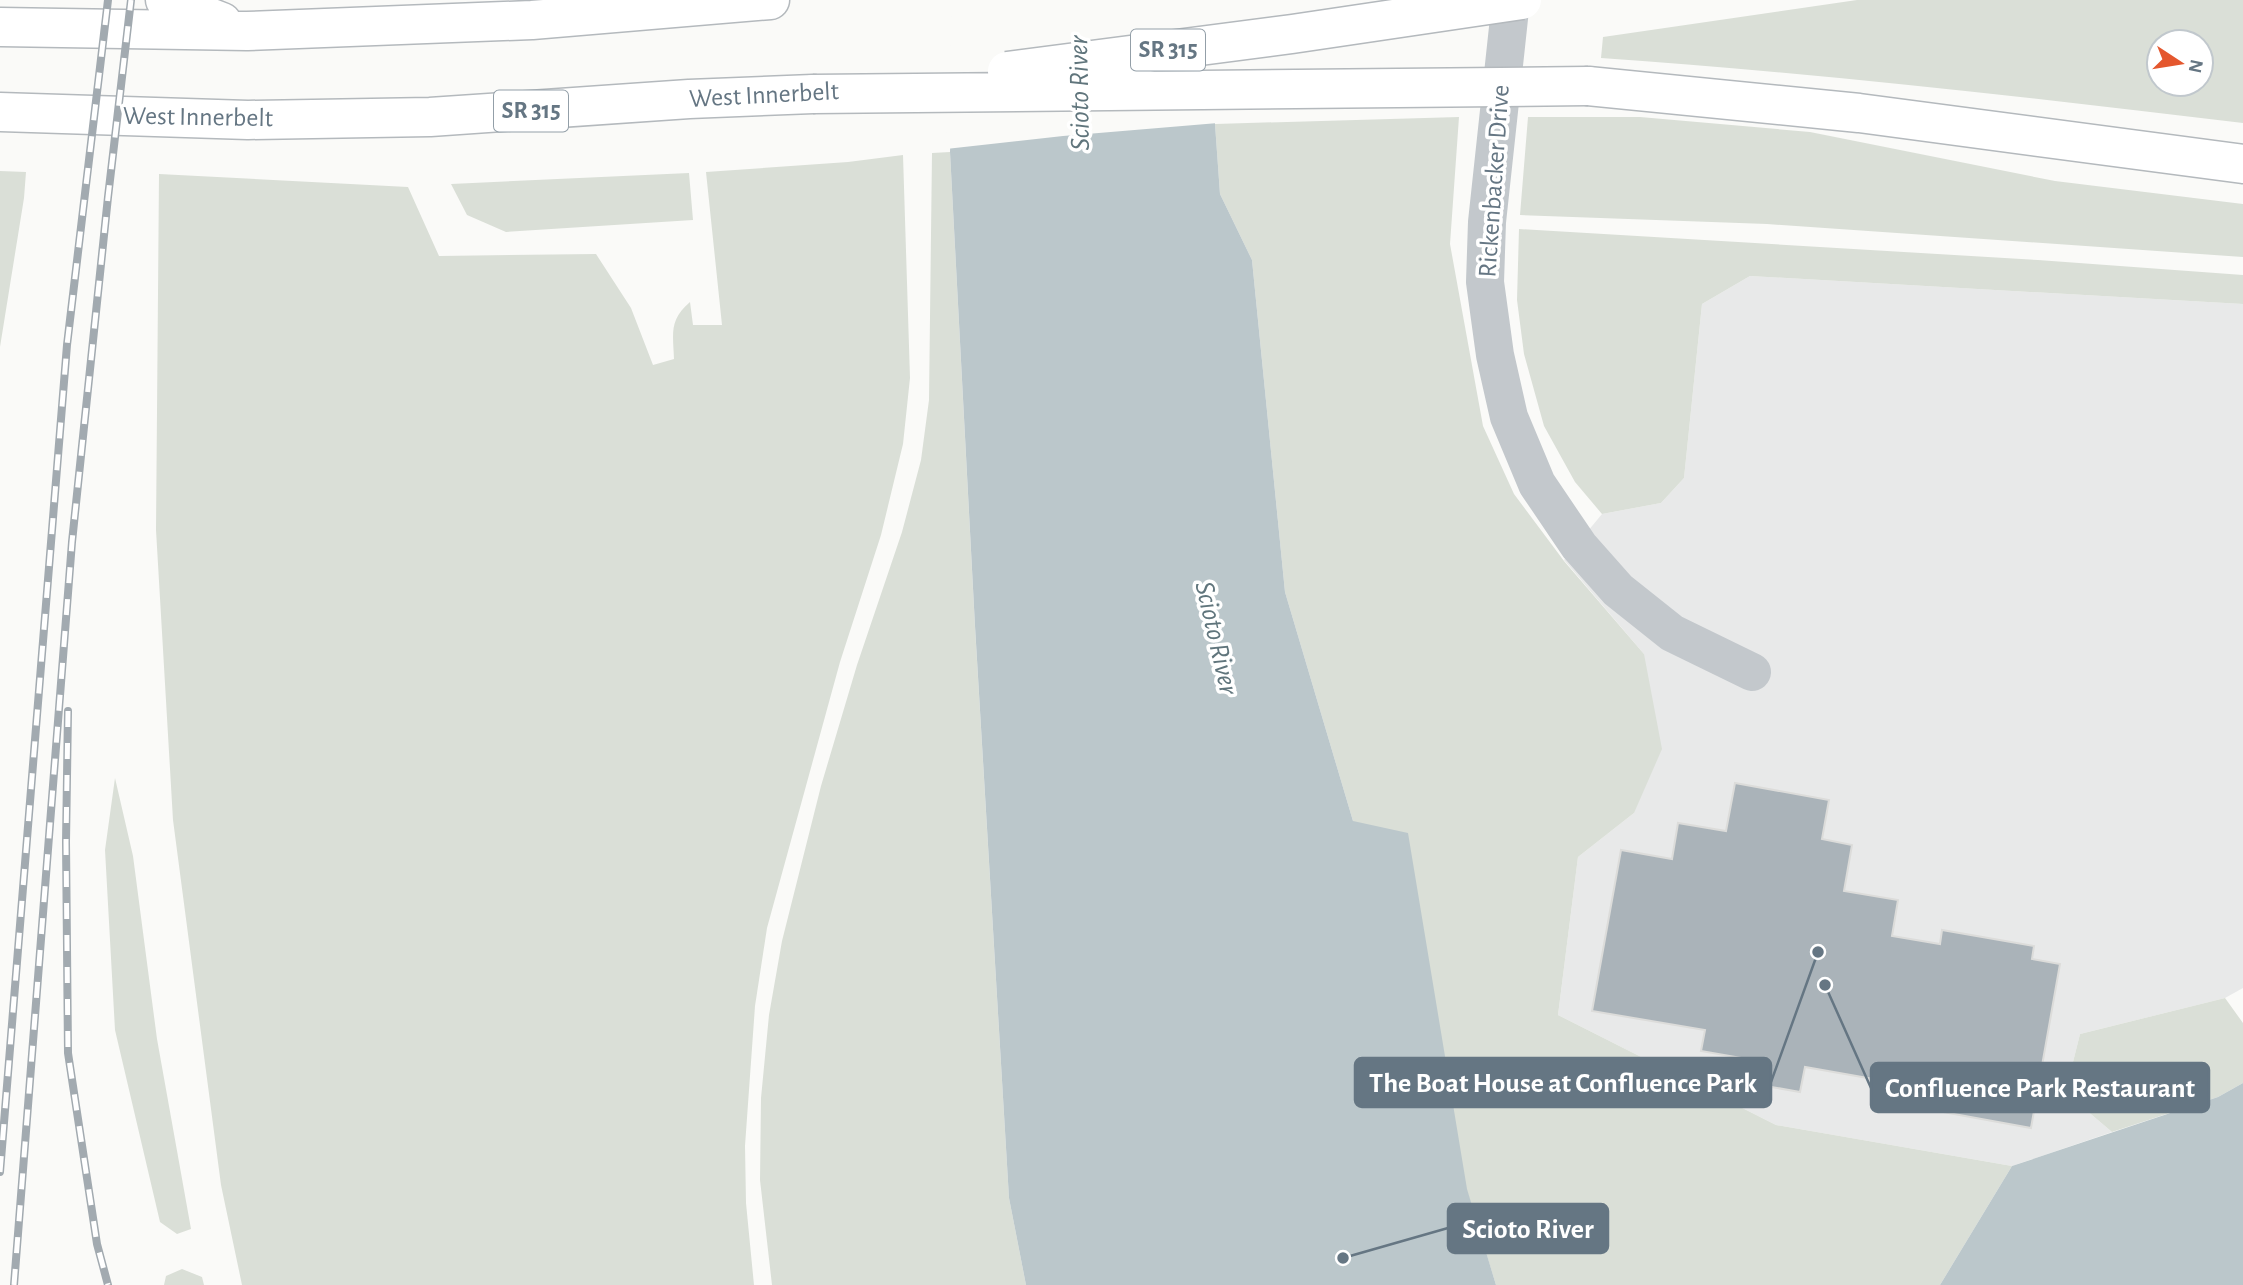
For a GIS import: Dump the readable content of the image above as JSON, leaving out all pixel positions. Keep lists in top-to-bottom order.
{
  "streets": {
    "highway": ["SR 315", "West Innerbelt"],
    "street": ["Rickenbacker Drive"]
  },
  "water": ["Scioto River"],
  "places": ["The Boat House at Confluence Park", "Confluence Park Restaurant", "Scioto River"],
  "north": "right"
}
